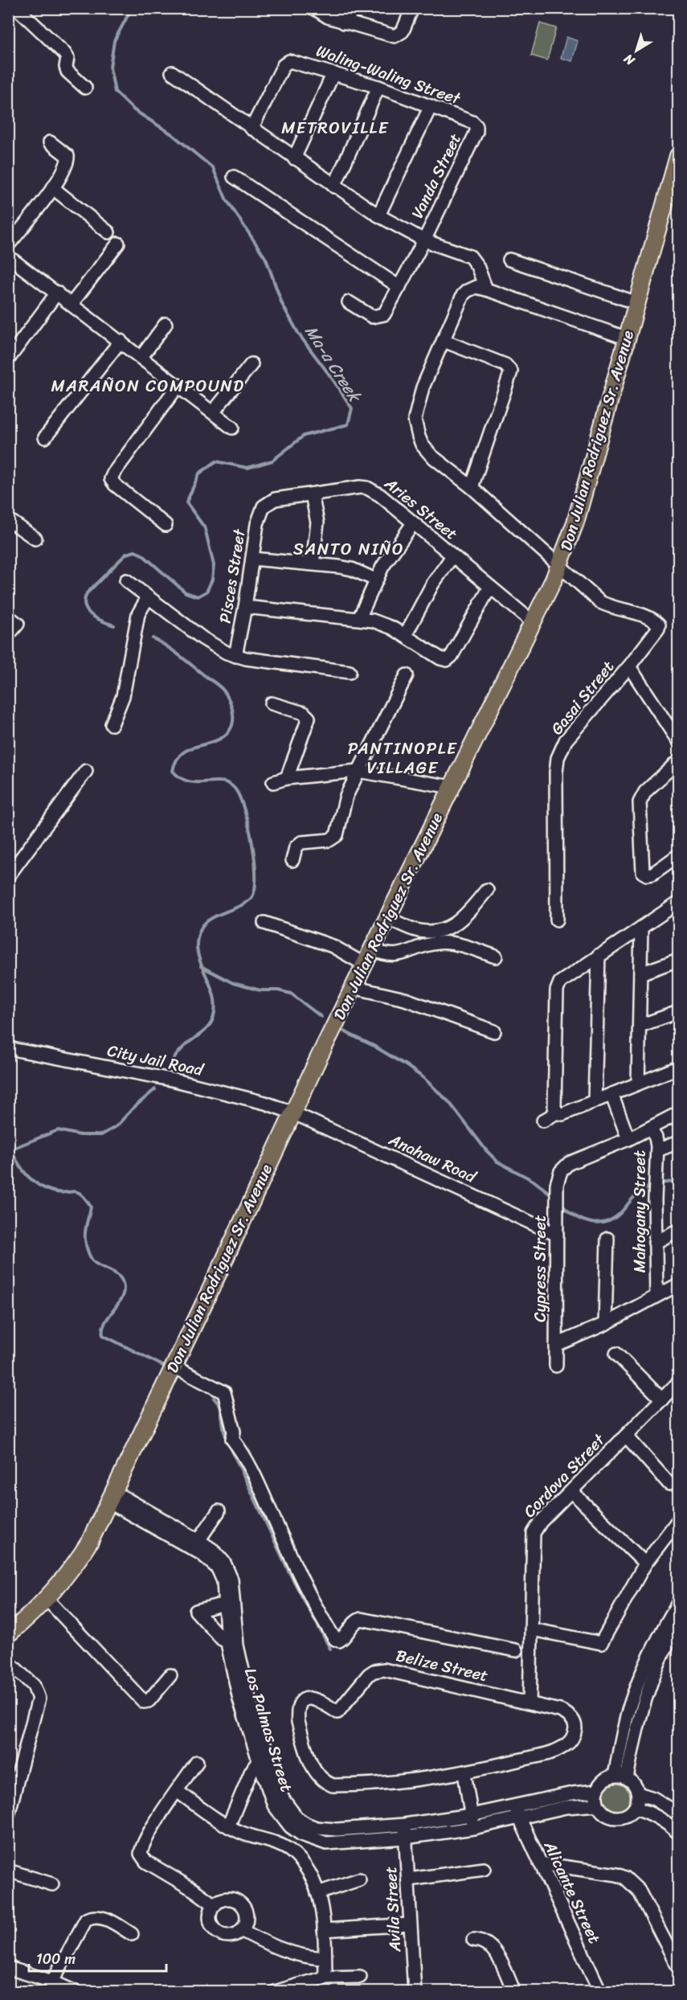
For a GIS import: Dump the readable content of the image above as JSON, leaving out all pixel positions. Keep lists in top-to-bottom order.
{
  "streets": {
    "main road": ["Don Julian Rodriguez Sr. Avenue"],
    "street": [
      "Waling-Waling Street",
      "Vanda Street",
      "Aries Street",
      "Pisces Street",
      "Gasai Street",
      "City Jail Road",
      "Anahaw Road",
      "Mahogany Street",
      "Cypress Street",
      "Cordova Street",
      "Belize Street",
      "Los Palmas Street",
      "Alicante Street",
      "Avila Street"
    ]
  },
  "crossings": [
    ["Waling-Waling Street", "Vanda Street"],
    ["Don Julian Rodriguez Sr. Avenue", "Aries Street"],
    ["Don Julian Rodriguez Sr. Avenue", "Gasai Street"],
    ["Don Julian Rodriguez Sr. Avenue", "City Jail Road"],
    ["Don Julian Rodriguez Sr. Avenue", "Anahaw Road"],
    ["Don Julian Rodriguez Sr. Avenue", "Los Palmas Street"],
    ["Aries Street", "Pisces Street"],
    ["City Jail Road", "Anahaw Road"],
    ["Anahaw Road", "Cypress Street"],
    ["Cordova Street", "Belize Street"],
    ["Los Palmas Street", "Alicante Street"],
    ["Los Palmas Street", "Avila Street"]
  ],
  "districts": [
    "METROVILLE",
    "MARAÑON COMPOUND",
    "SANTO NIÑO",
    "PANTINOPLE VILLAGE"
  ],
  "water": ["Ma-a Creek"],
  "scale_bar": "100 m",
  "north": "bottom left"
}
